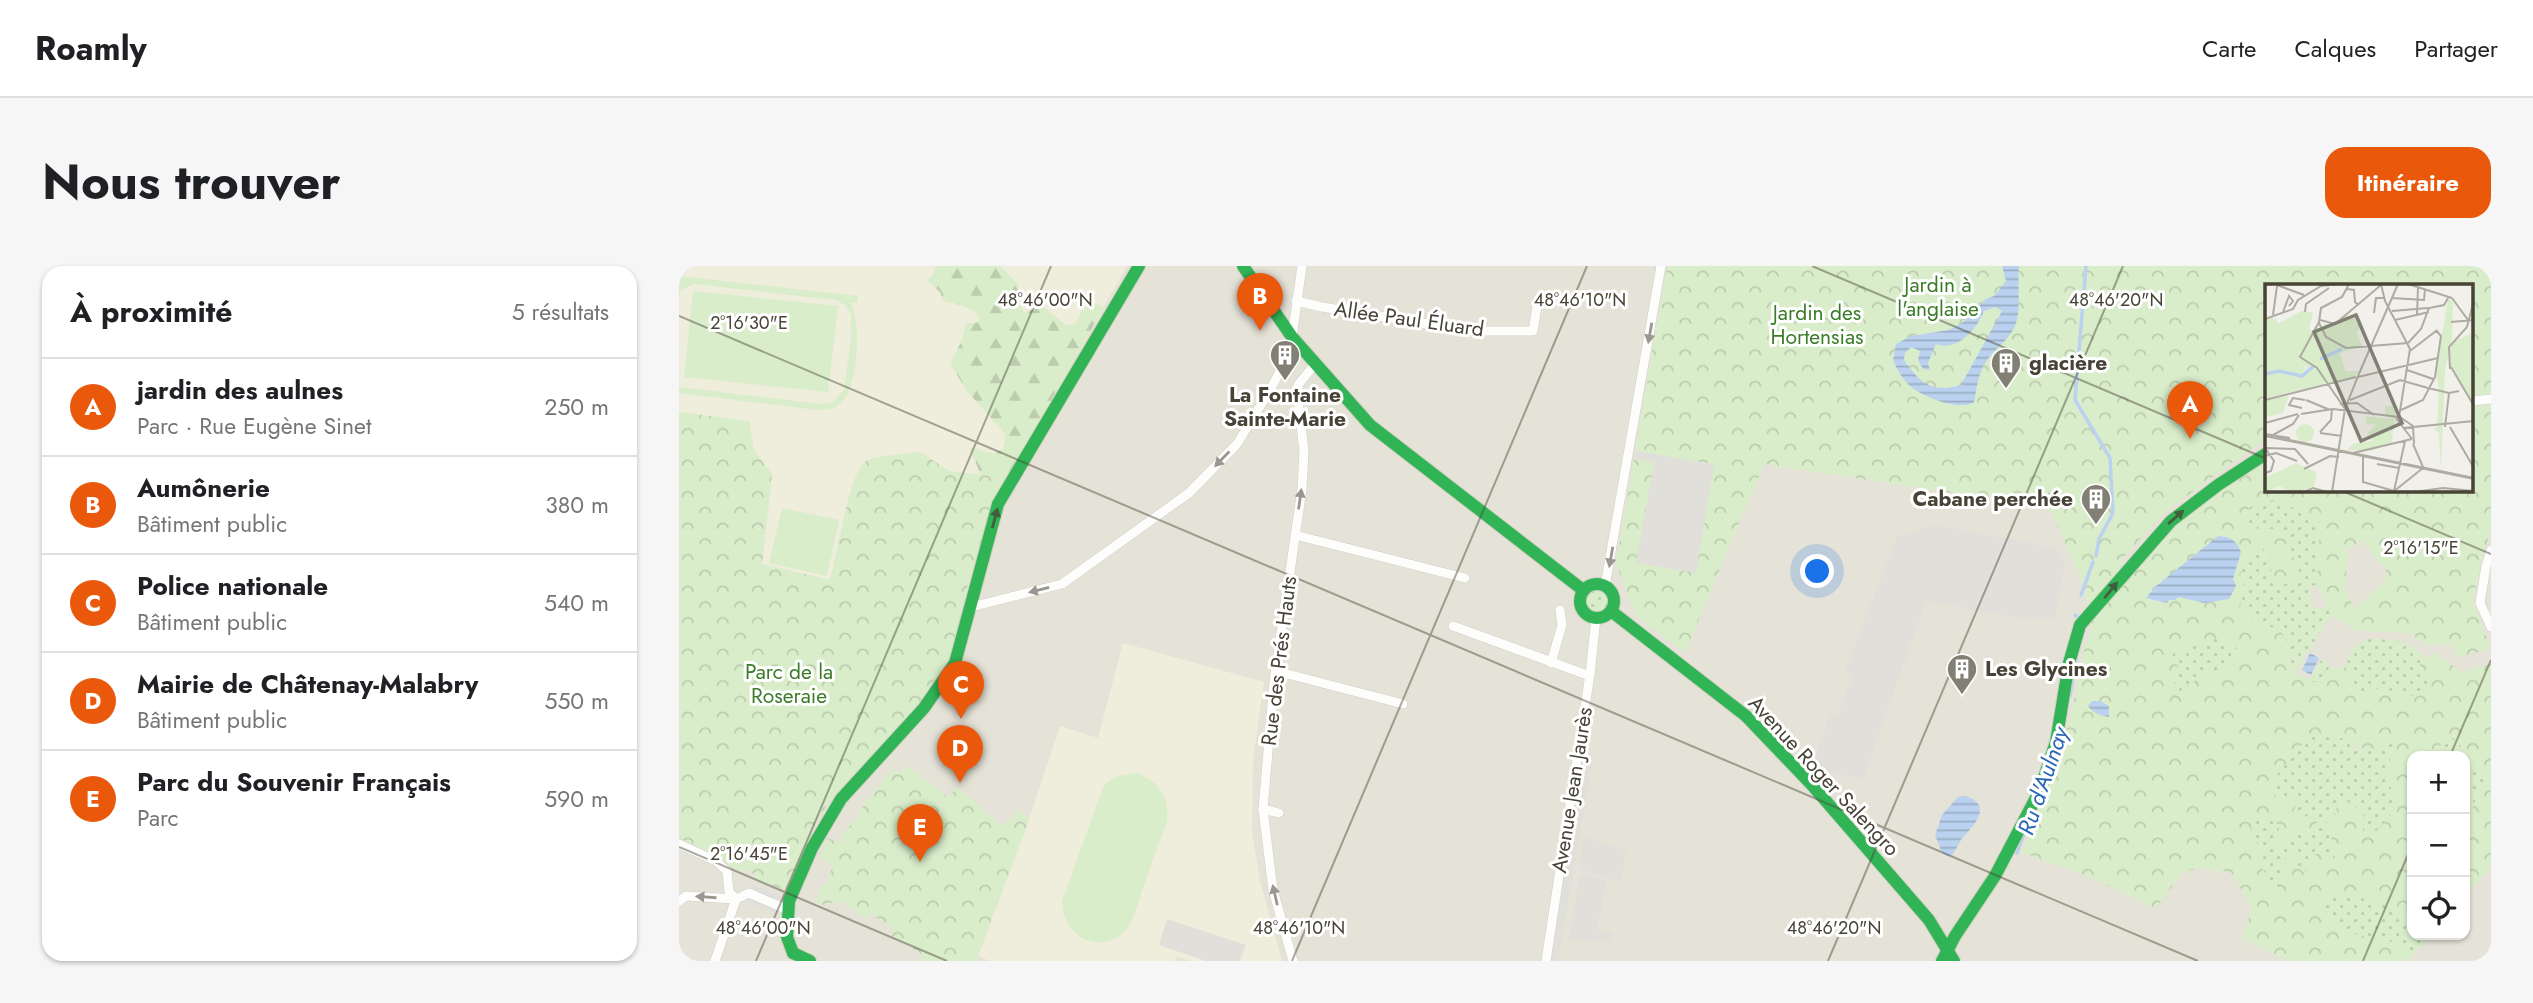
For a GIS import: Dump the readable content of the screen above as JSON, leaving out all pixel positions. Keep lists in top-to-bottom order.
{
  "streets": {
    "street": [
      "Allée Paul Éluard",
      "Rue des Prés Hauts",
      "Avenue Roger Salengro",
      "Avenue Jean Jaurès"
    ]
  },
  "crossings": [
    ["Avenue Roger Salengro", "Avenue Jean Jaurès"]
  ],
  "one_way": ["Rue des Prés Hauts"],
  "water": ["Ru d'Aulnay"],
  "parks": ["Jardin à l'anglaise", "Jardin des Hortensias", "Parc de la Roseraie"],
  "places": {
    "building": [
      "La Fontaine Sainte-Marie",
      "glacière",
      "Cabane perchée",
      "Les Glycines"
    ]
  },
  "page": {
    "header": "Roamly",
    "nav": ["Carte", "Calques", "Partager"],
    "title": "Nous trouver",
    "buttons": "Itinéraire",
    "heading": ["À proximité", "5 résultats"],
    "pins": [
      "B",
      "A",
      "C",
      "D",
      "E"
    ],
    "list": [
      {
        "mark": "A",
        "name": "jardin des aulnes",
        "note": "Parc · Rue Eugène Sinet",
        "value": "250 m"
      },
      {
        "mark": "B",
        "name": "Aumônerie",
        "note": "Bâtiment public",
        "value": "380 m"
      },
      {
        "mark": "C",
        "name": "Police nationale",
        "note": "Bâtiment public",
        "value": "540 m"
      },
      {
        "mark": "D",
        "name": "Mairie de Châtenay-Malabry",
        "note": "Bâtiment public",
        "value": "550 m"
      },
      {
        "mark": "E",
        "name": "Parc du Souvenir Français",
        "note": "Parc",
        "value": "590 m"
      }
    ],
    "map_buttons": ["+", "−"]
  },
  "coordinates": [
    "48°46'00\"N",
    "48°46'10\"N",
    "48°46'20\"N",
    "2°16'30\"E",
    "2°16'15\"E",
    "2°16'45\"E"
  ]
}
